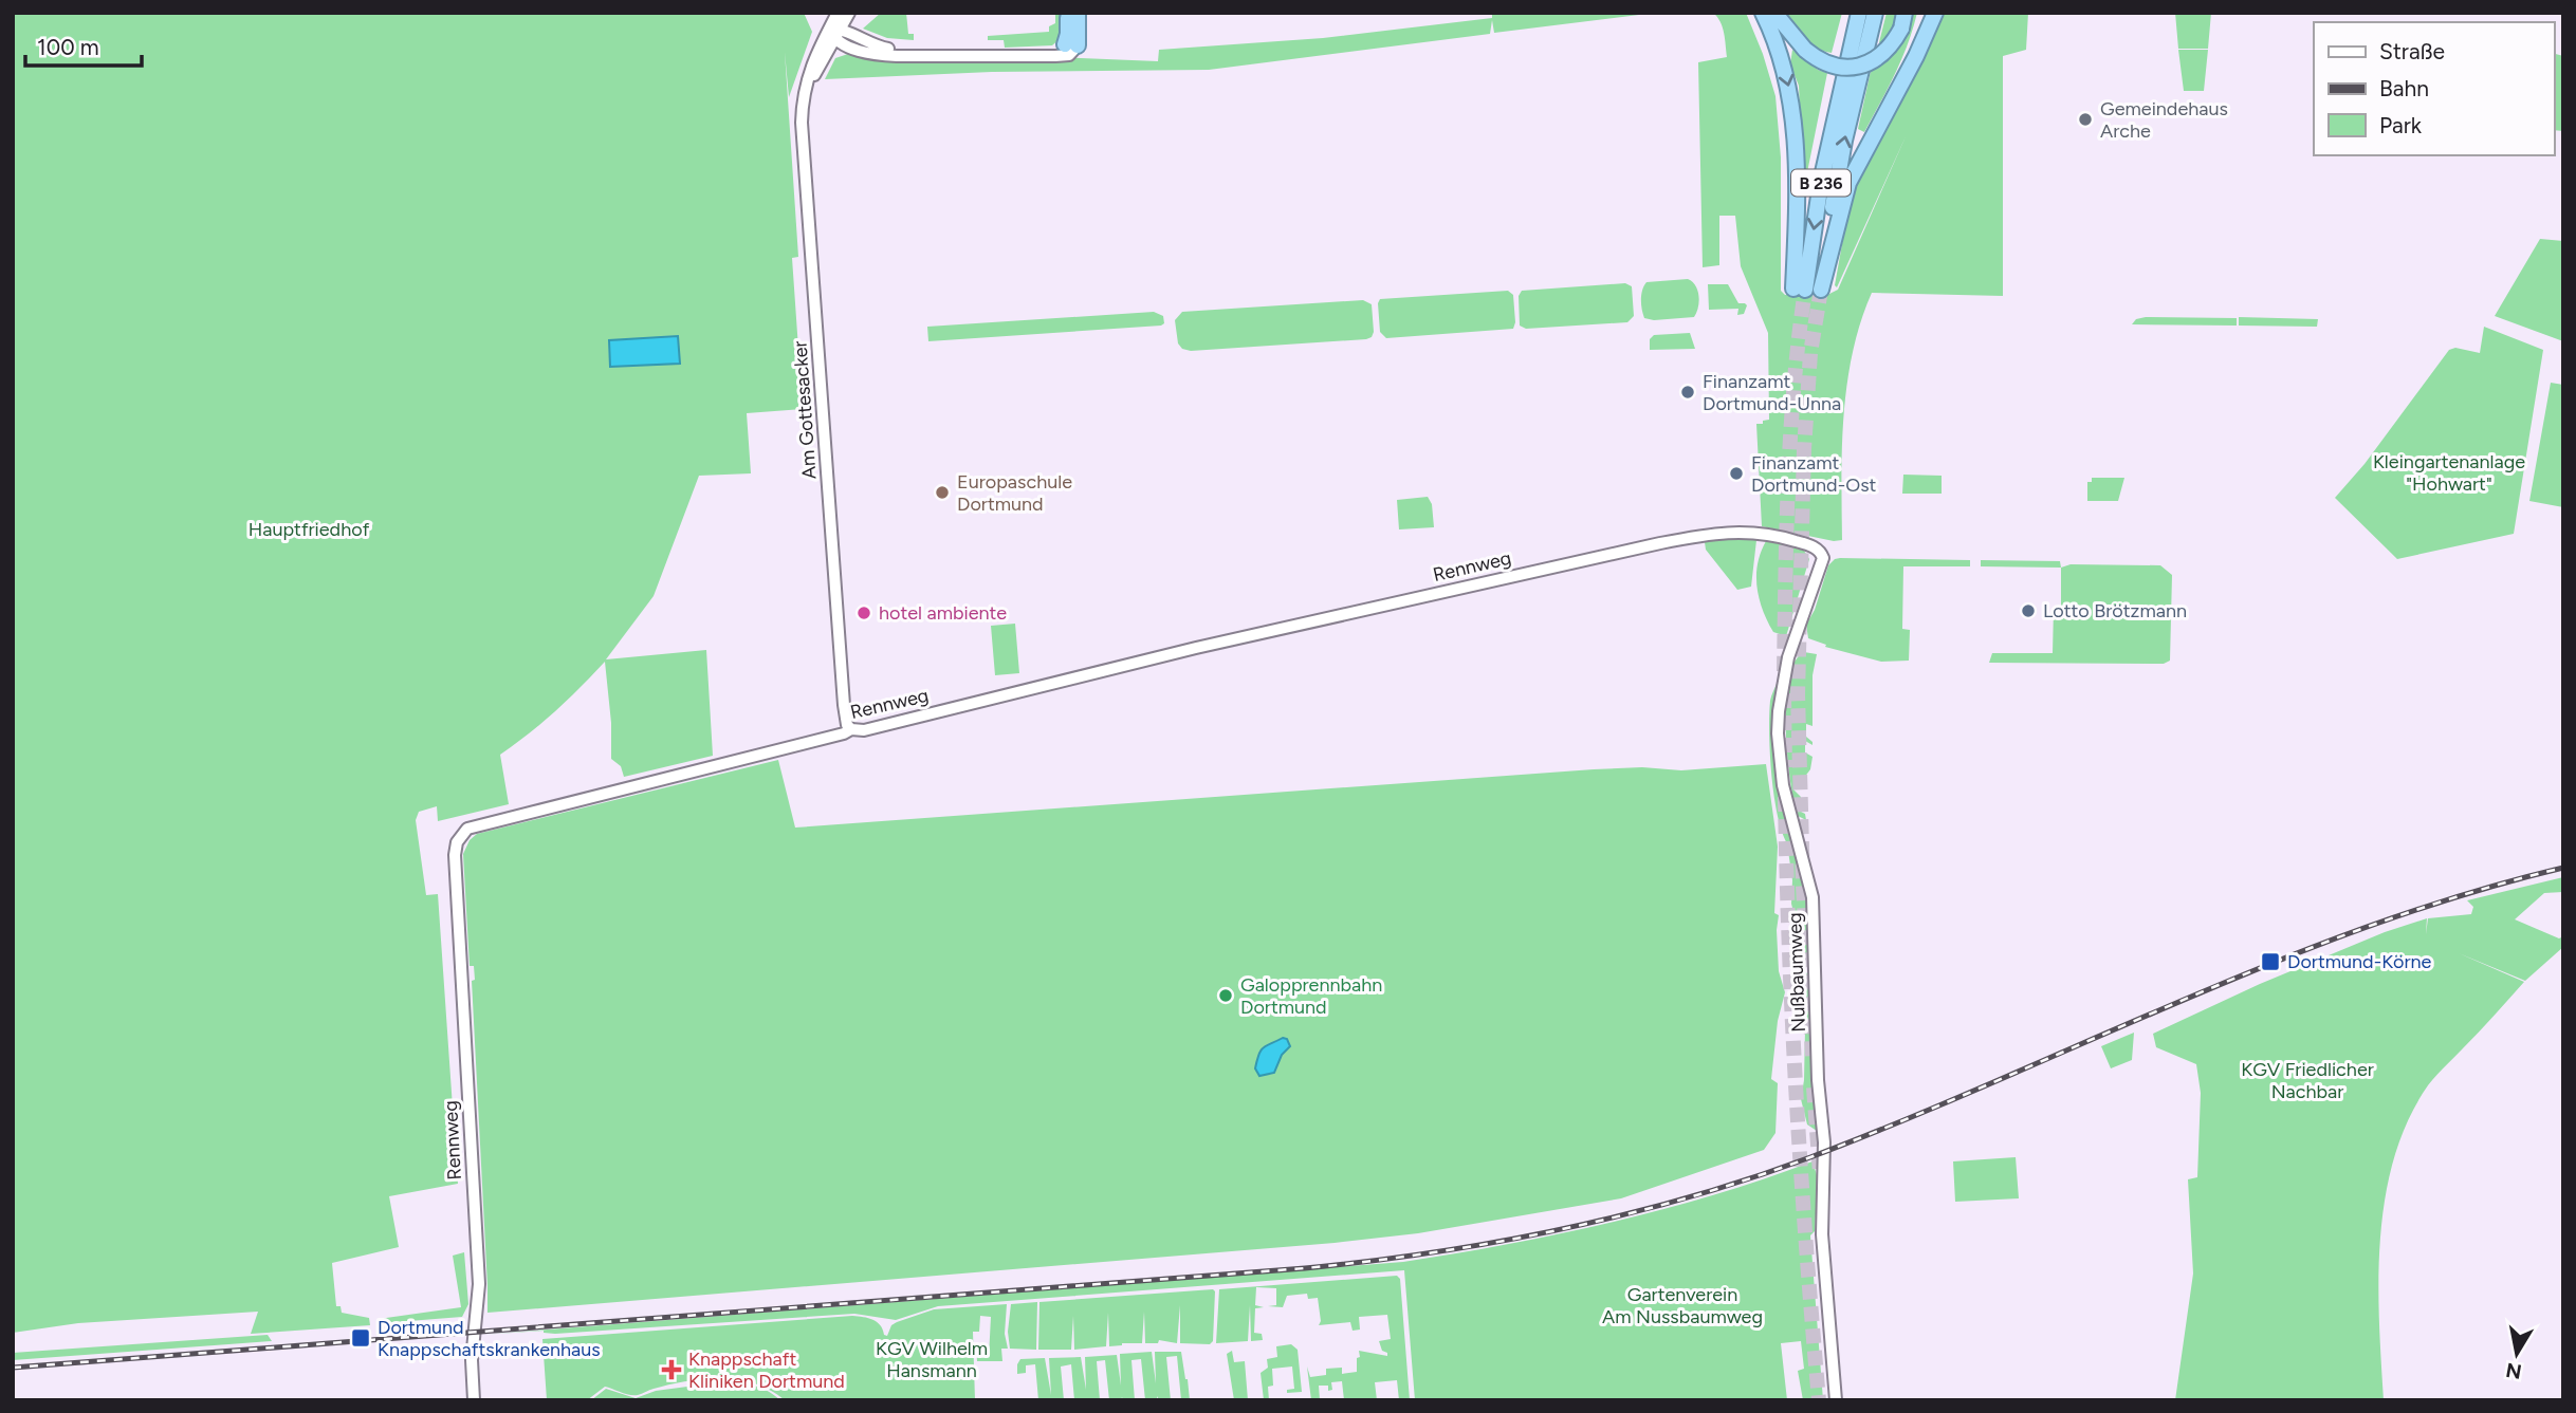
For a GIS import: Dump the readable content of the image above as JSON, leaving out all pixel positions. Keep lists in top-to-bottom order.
{
  "streets": {
    "highway": ["B 236"],
    "street": ["Am Gottesacker", "Rennweg", "Nußbaumweg"]
  },
  "crossings": [
    ["Am Gottesacker", "Rennweg"],
    ["Rennweg", "Nußbaumweg"]
  ],
  "parks": [
    "Kleingartenanlage \"Hohwart\"",
    "Hauptfriedhof",
    "KGV Friedlicher Nachbar",
    "Gartenverein Am Nussbaumweg",
    "KGV Wilhelm Hansmann"
  ],
  "places": {
    "other": [
      "Gemeindehaus Arche",
      "Finanzamt Dortmund-Unna",
      "Finanzamt Dortmund-Ost",
      "Europaschule Dortmund",
      "Lotto Brötzmann",
      "hotel ambiente",
      "Galopprennbahn Dortmund"
    ],
    "transit": ["Dortmund-Körne", "Dortmund Knappschaftskrankenhaus"],
    "health": ["Knappschaft Kliniken Dortmund"]
  },
  "legend": ["Straße", "Bahn", "Park"],
  "scale_bar": "100 m",
  "north": "bottom"
}
